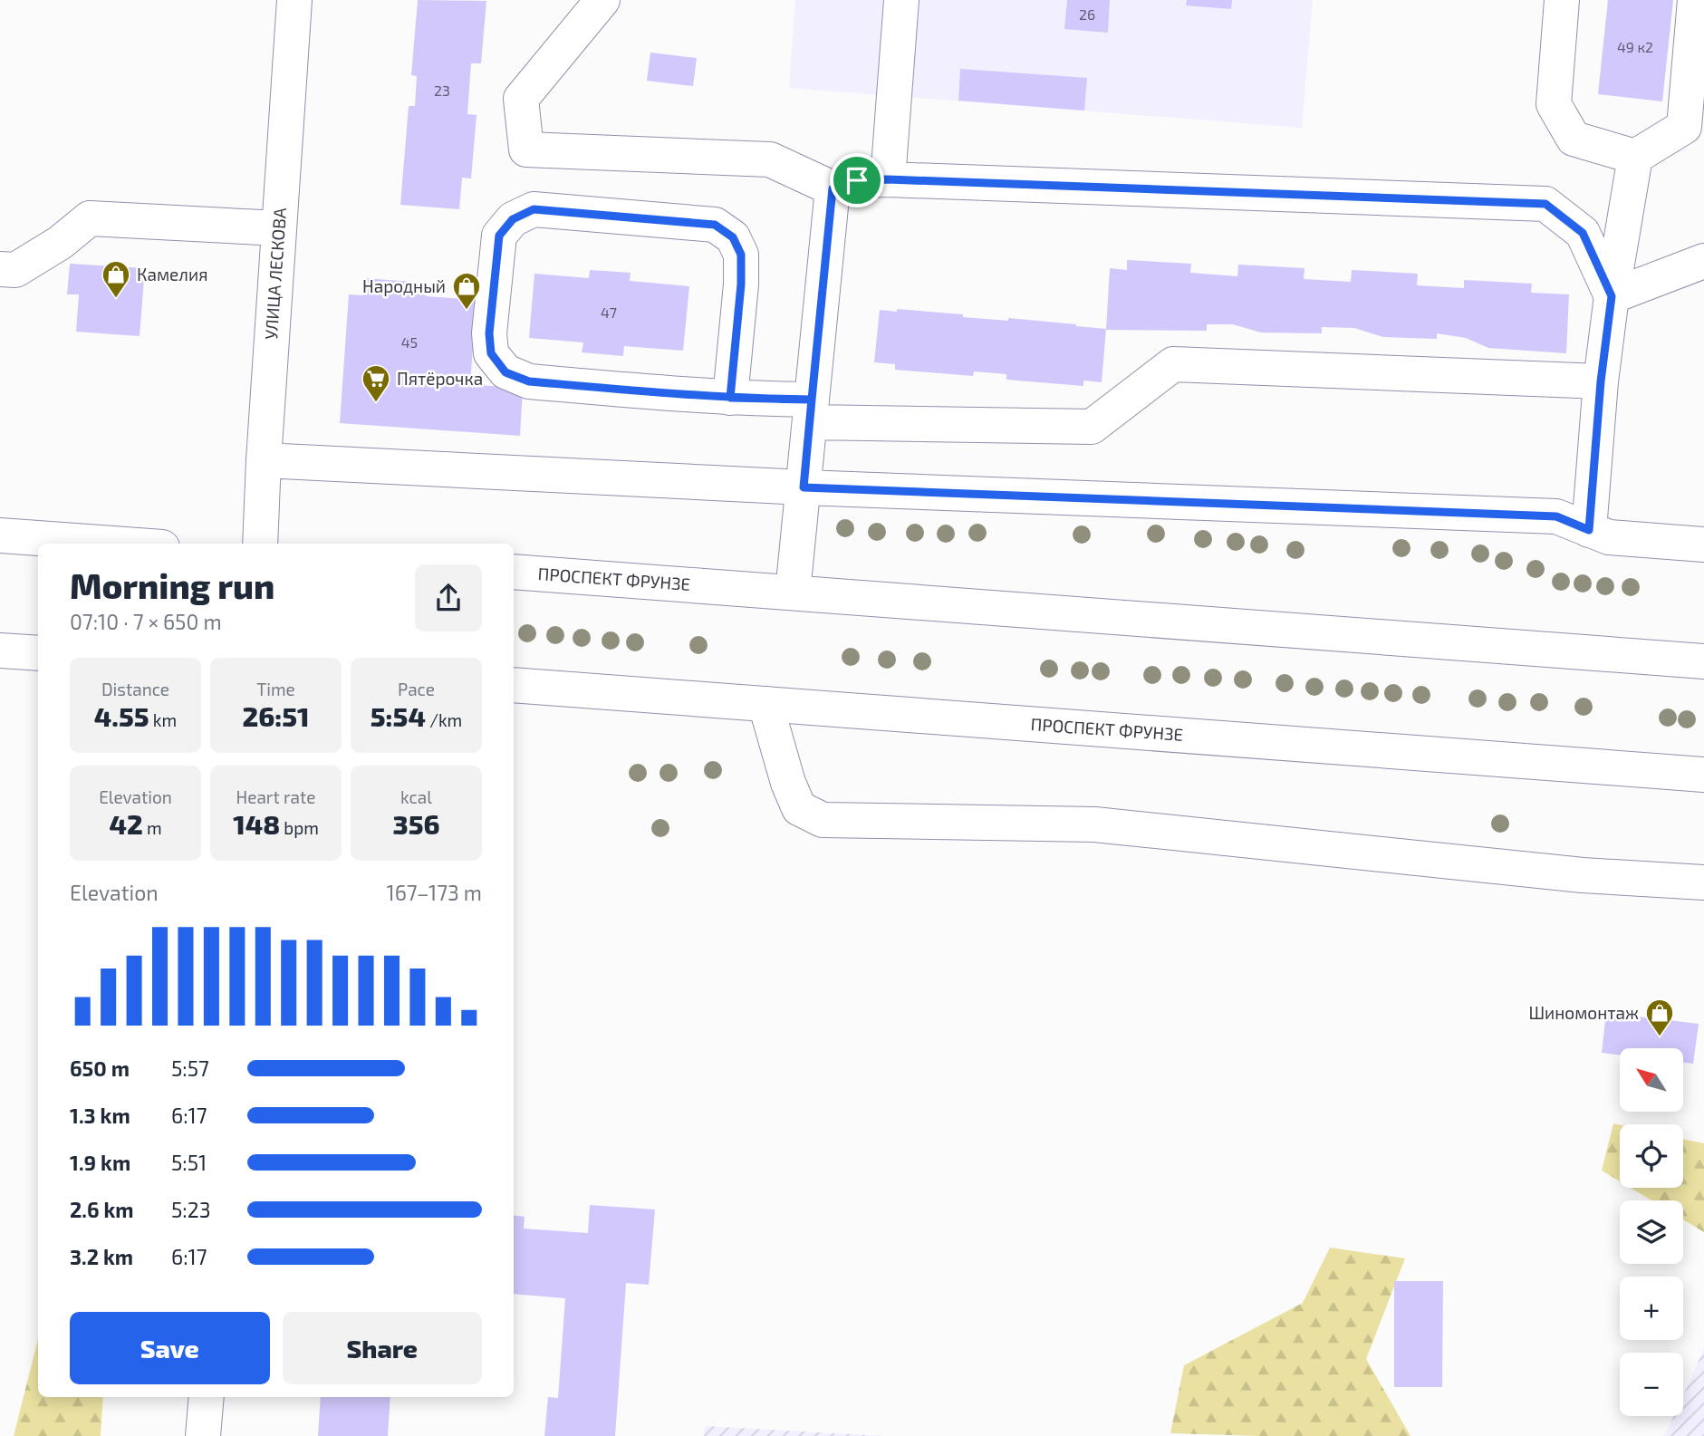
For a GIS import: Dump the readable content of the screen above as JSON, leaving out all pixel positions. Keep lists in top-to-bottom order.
{
  "streets": {
    "main road": ["УЛИЦА ЛЕСКОВА", "ПРОСПЕКТ ФРУНЗЕ"]
  },
  "places": {
    "shop": ["Камелия", "Народный", "Шиномонтаж"],
    "supermarket": ["Пятёрочка"]
  },
  "house_numbers": [
    "26",
    "49 к2",
    "23",
    "47",
    "45"
  ],
  "north": "top left",
  "page": {
    "heading": ["Morning run", "07:10 · 7 × 650 m"],
    "stats": [
      ["Distance", "4.55 km"],
      ["Time", "26:51"],
      ["Pace", "5:54 /km"],
      ["Elevation", "42 m"],
      ["Heart rate", "148 bpm"],
      ["kcal", "356"]
    ],
    "chart": ["Elevation", "167–173 m"],
    "list": [
      {
        "name": "650 m",
        "note": "5:57"
      },
      {
        "name": "1.3 km",
        "note": "6:17"
      },
      {
        "name": "1.9 km",
        "note": "5:51"
      },
      {
        "name": "2.6 km",
        "note": "5:23"
      },
      {
        "name": "3.2 km",
        "note": "6:17"
      }
    ],
    "map_buttons": ["+", "−"],
    "buttons": ["Save", "Share"]
  }
}
